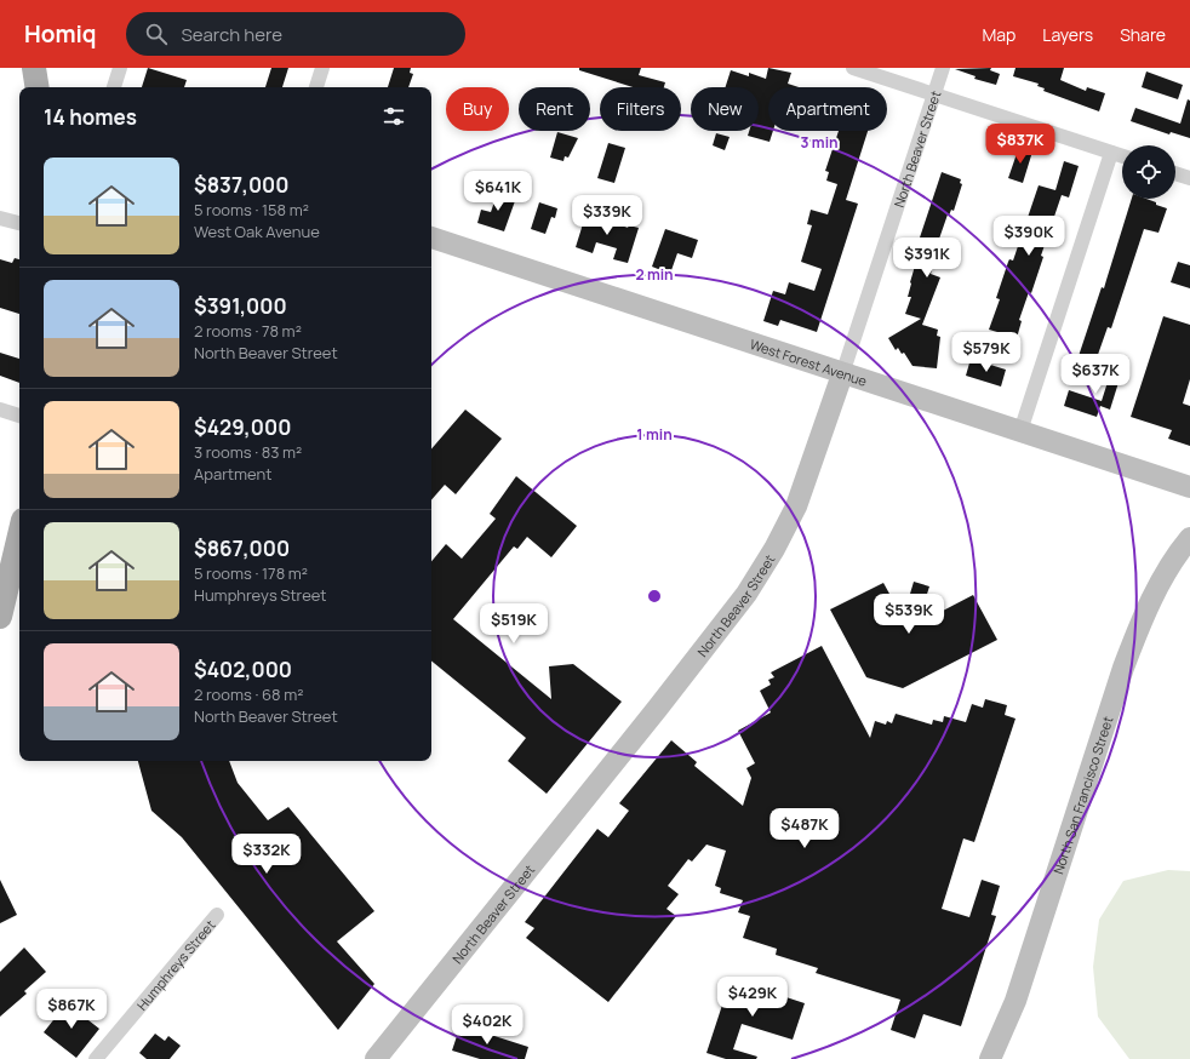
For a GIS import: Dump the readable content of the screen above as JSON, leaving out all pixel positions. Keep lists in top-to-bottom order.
{
  "streets": {
    "street": [
      "North Beaver Street",
      "West Forest Avenue",
      "North San Francisco Street",
      "Humphreys Street"
    ]
  },
  "crossings": [
    ["North Beaver Street", "West Forest Avenue"]
  ],
  "page": {
    "header": "Homiq",
    "search": "Search here",
    "nav": ["Map", "Layers", "Share"],
    "chip": [
      "Buy",
      "Rent",
      "Filters",
      "New",
      "Apartment"
    ],
    "heading": "14 homes",
    "price": [
      "$837K",
      "$641K",
      "$339K",
      "$390K",
      "$391K",
      "$579K",
      "$637K",
      "$539K",
      "$519K",
      "$487K",
      "$332K",
      "$429K",
      "$867K",
      "$402K"
    ],
    "list": [
      {
        "name": "$837,000",
        "note": "5 rooms · 158 m² · West Oak Avenue"
      },
      {
        "name": "$391,000",
        "note": "2 rooms · 78 m² · North Beaver Street"
      },
      {
        "name": "$429,000",
        "note": "3 rooms · 83 m² · Apartment"
      },
      {
        "name": "$867,000",
        "note": "5 rooms · 178 m² · Humphreys Street"
      },
      {
        "name": "$402,000",
        "note": "2 rooms · 68 m² · North Beaver Street"
      }
    ]
  },
  "rings": ["3 min", "2 min", "1 min"]
}
